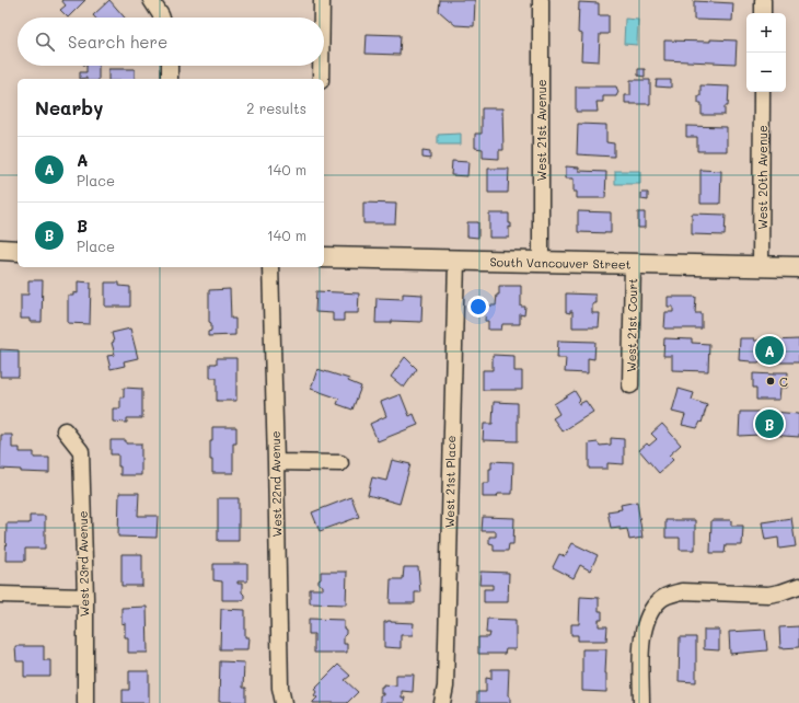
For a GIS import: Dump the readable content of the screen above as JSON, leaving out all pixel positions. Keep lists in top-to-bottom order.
{
  "streets": {
    "street": [
      "West 21st Avenue",
      "West 20th Avenue",
      "South Vancouver Street",
      "West 21st Court",
      "West 21st Place",
      "West 22nd Avenue",
      "West 23rd Avenue"
    ]
  },
  "crossings": [
    ["West 21st Avenue", "South Vancouver Street"],
    ["West 20th Avenue", "South Vancouver Street"],
    ["South Vancouver Street", "West 21st Court"],
    ["South Vancouver Street", "West 21st Place"]
  ],
  "places": ["C"],
  "page": {
    "map_buttons": ["+", "−"],
    "search": "Search here",
    "heading": ["Nearby", "2 results"],
    "list": [
      {
        "mark": "A",
        "name": "A",
        "note": "Place",
        "value": "140 m"
      },
      {
        "mark": "B",
        "name": "B",
        "note": "Place",
        "value": "140 m"
      }
    ],
    "pins": ["A", "B"]
  }
}
